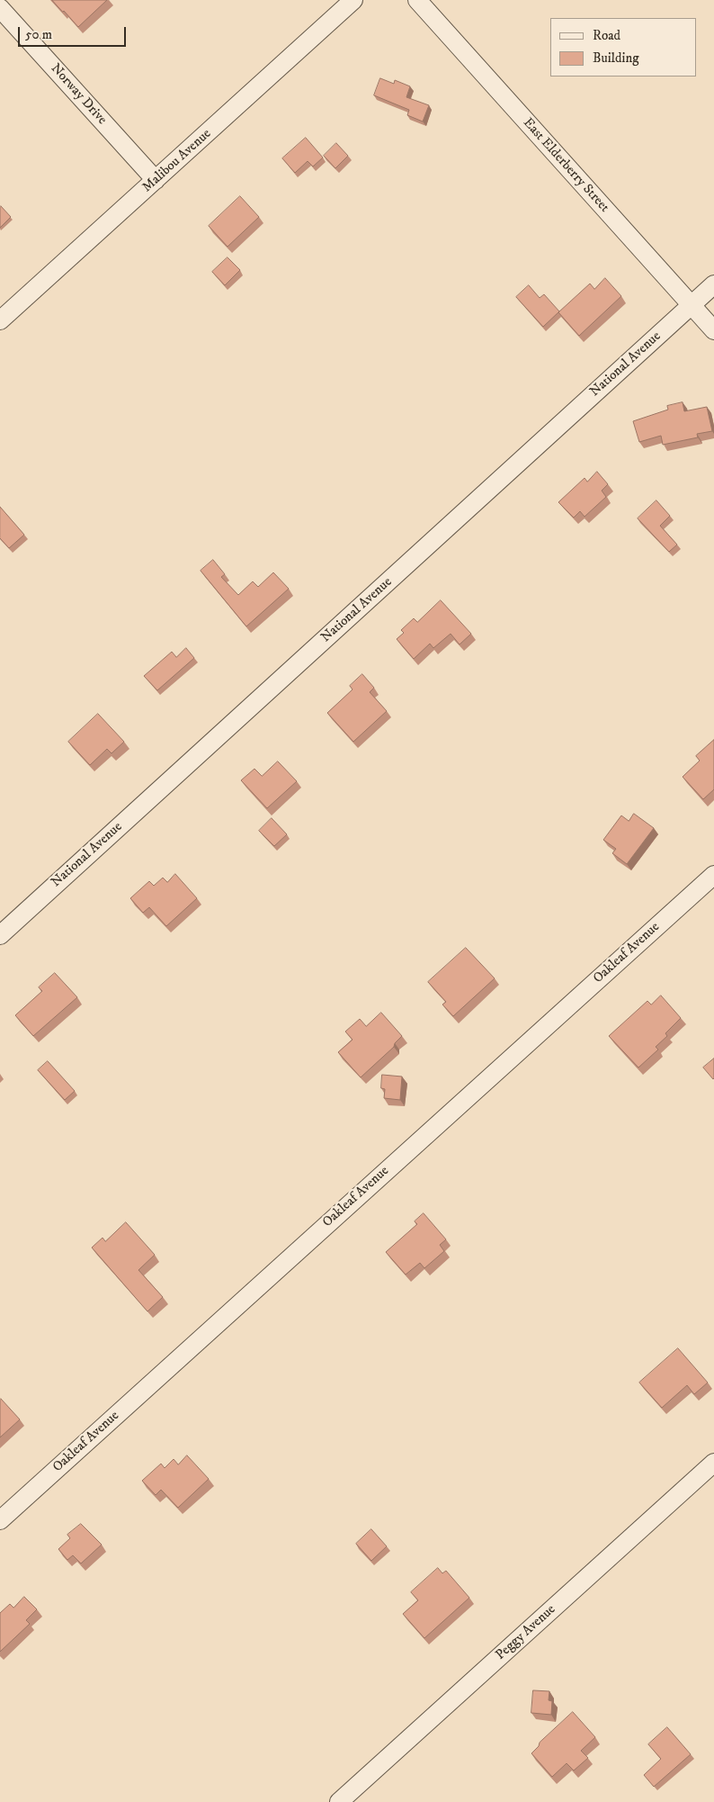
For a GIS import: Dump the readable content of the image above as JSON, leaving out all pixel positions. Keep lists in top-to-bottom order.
{
  "streets": {
    "street": [
      "Norway Drive",
      "Malibou Avenue",
      "East Elderberry Street",
      "National Avenue",
      "Oakleaf Avenue",
      "Peggy Avenue"
    ]
  },
  "crossings": [
    ["Norway Drive", "Malibou Avenue"],
    ["East Elderberry Street", "National Avenue"]
  ],
  "legend": ["Road", "Building"],
  "scale_bar": "50 m"
}
